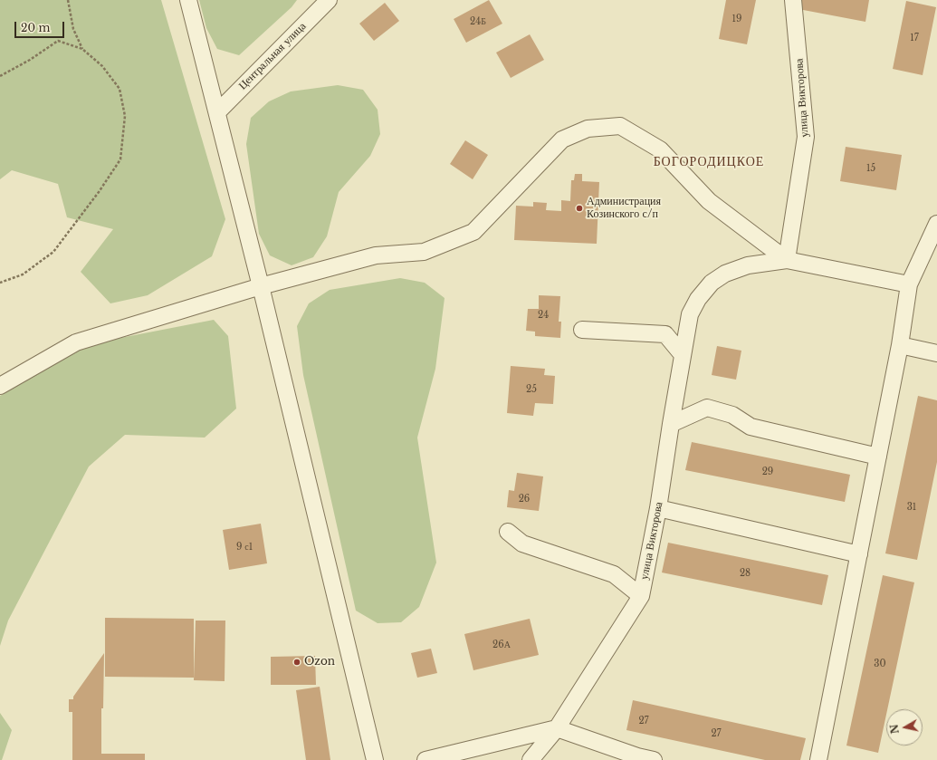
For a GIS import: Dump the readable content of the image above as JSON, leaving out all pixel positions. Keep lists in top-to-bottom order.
{
  "streets": {
    "street": ["Центральная улица", "улица Викторова"]
  },
  "districts": ["БОГОРОДИЦКОЕ"],
  "places": ["Администрация Козинского с/п", "Ozon"],
  "house_numbers": [
    "19",
    "24Б",
    "17",
    "15",
    "24",
    "25",
    "29",
    "26",
    "31",
    "9 с1",
    "28",
    "26А",
    "30",
    "27",
    "27"
  ],
  "scale_bar": "20 m",
  "north": "left"
}
